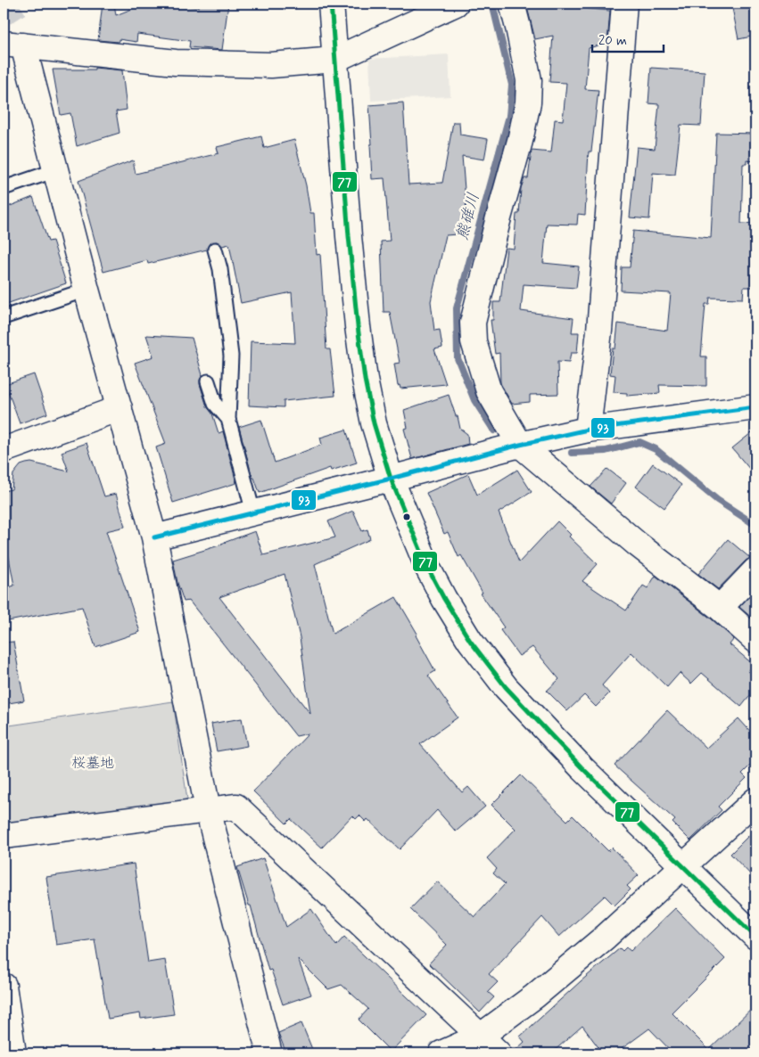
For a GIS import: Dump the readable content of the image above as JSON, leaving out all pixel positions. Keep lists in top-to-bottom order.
{
  "water": ["熊碓川"],
  "parks": ["桜墓地"],
  "lines": ["transit line 77", "transit line 93"],
  "scale_bar": "20 m"
}
